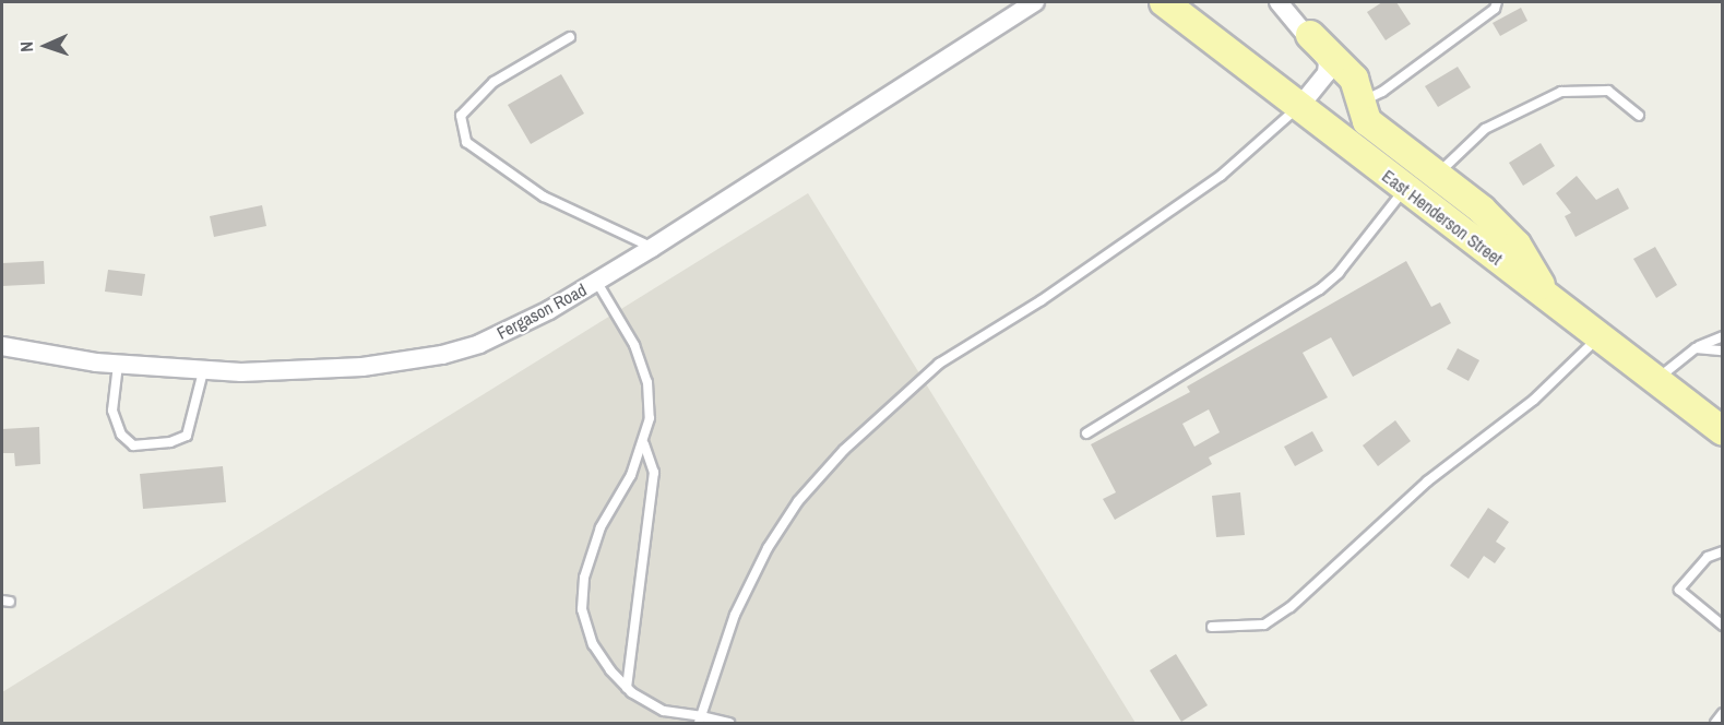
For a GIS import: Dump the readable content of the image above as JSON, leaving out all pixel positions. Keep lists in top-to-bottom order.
{
  "streets": {
    "main road": ["East Henderson Street"],
    "street": ["Fergason Road"]
  },
  "north": "left"
}
